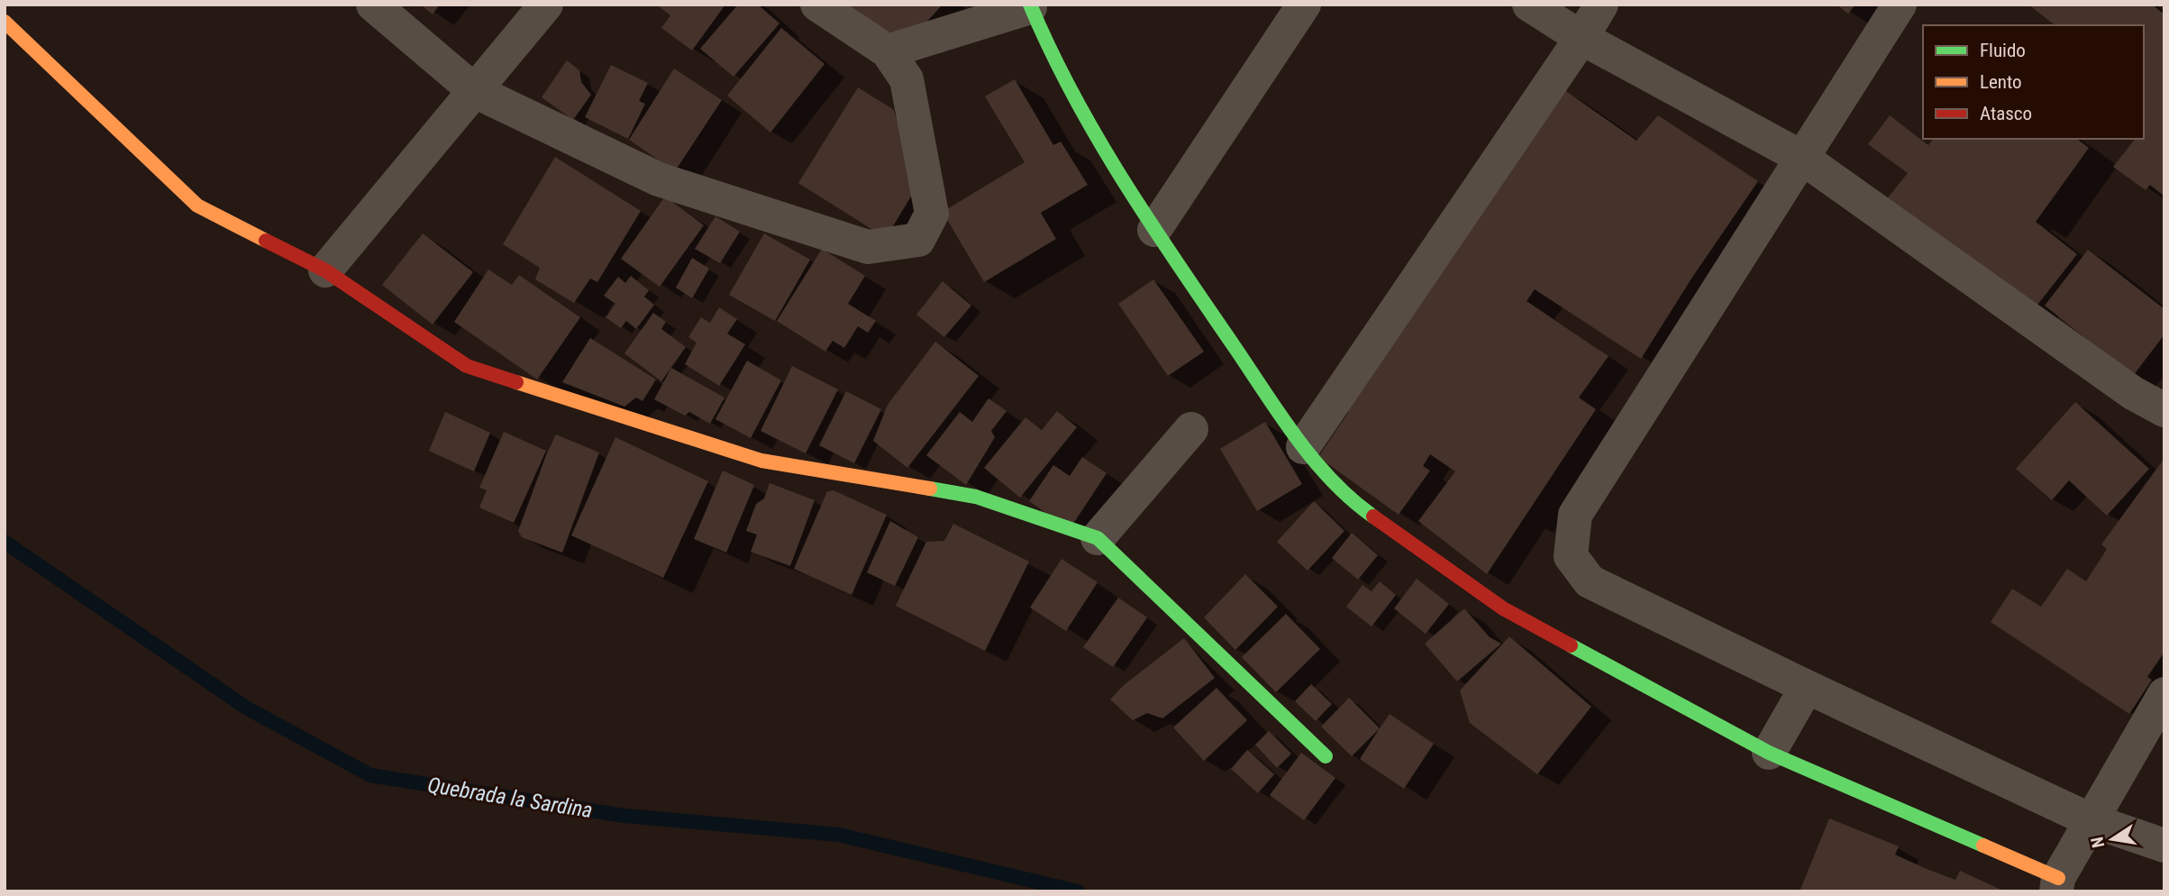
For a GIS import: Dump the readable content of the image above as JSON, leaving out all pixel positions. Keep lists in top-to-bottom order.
{
  "water": ["Quebrada la Sardina"],
  "legend": ["Fluido", "Lento", "Atasco"],
  "north": "left"
}
